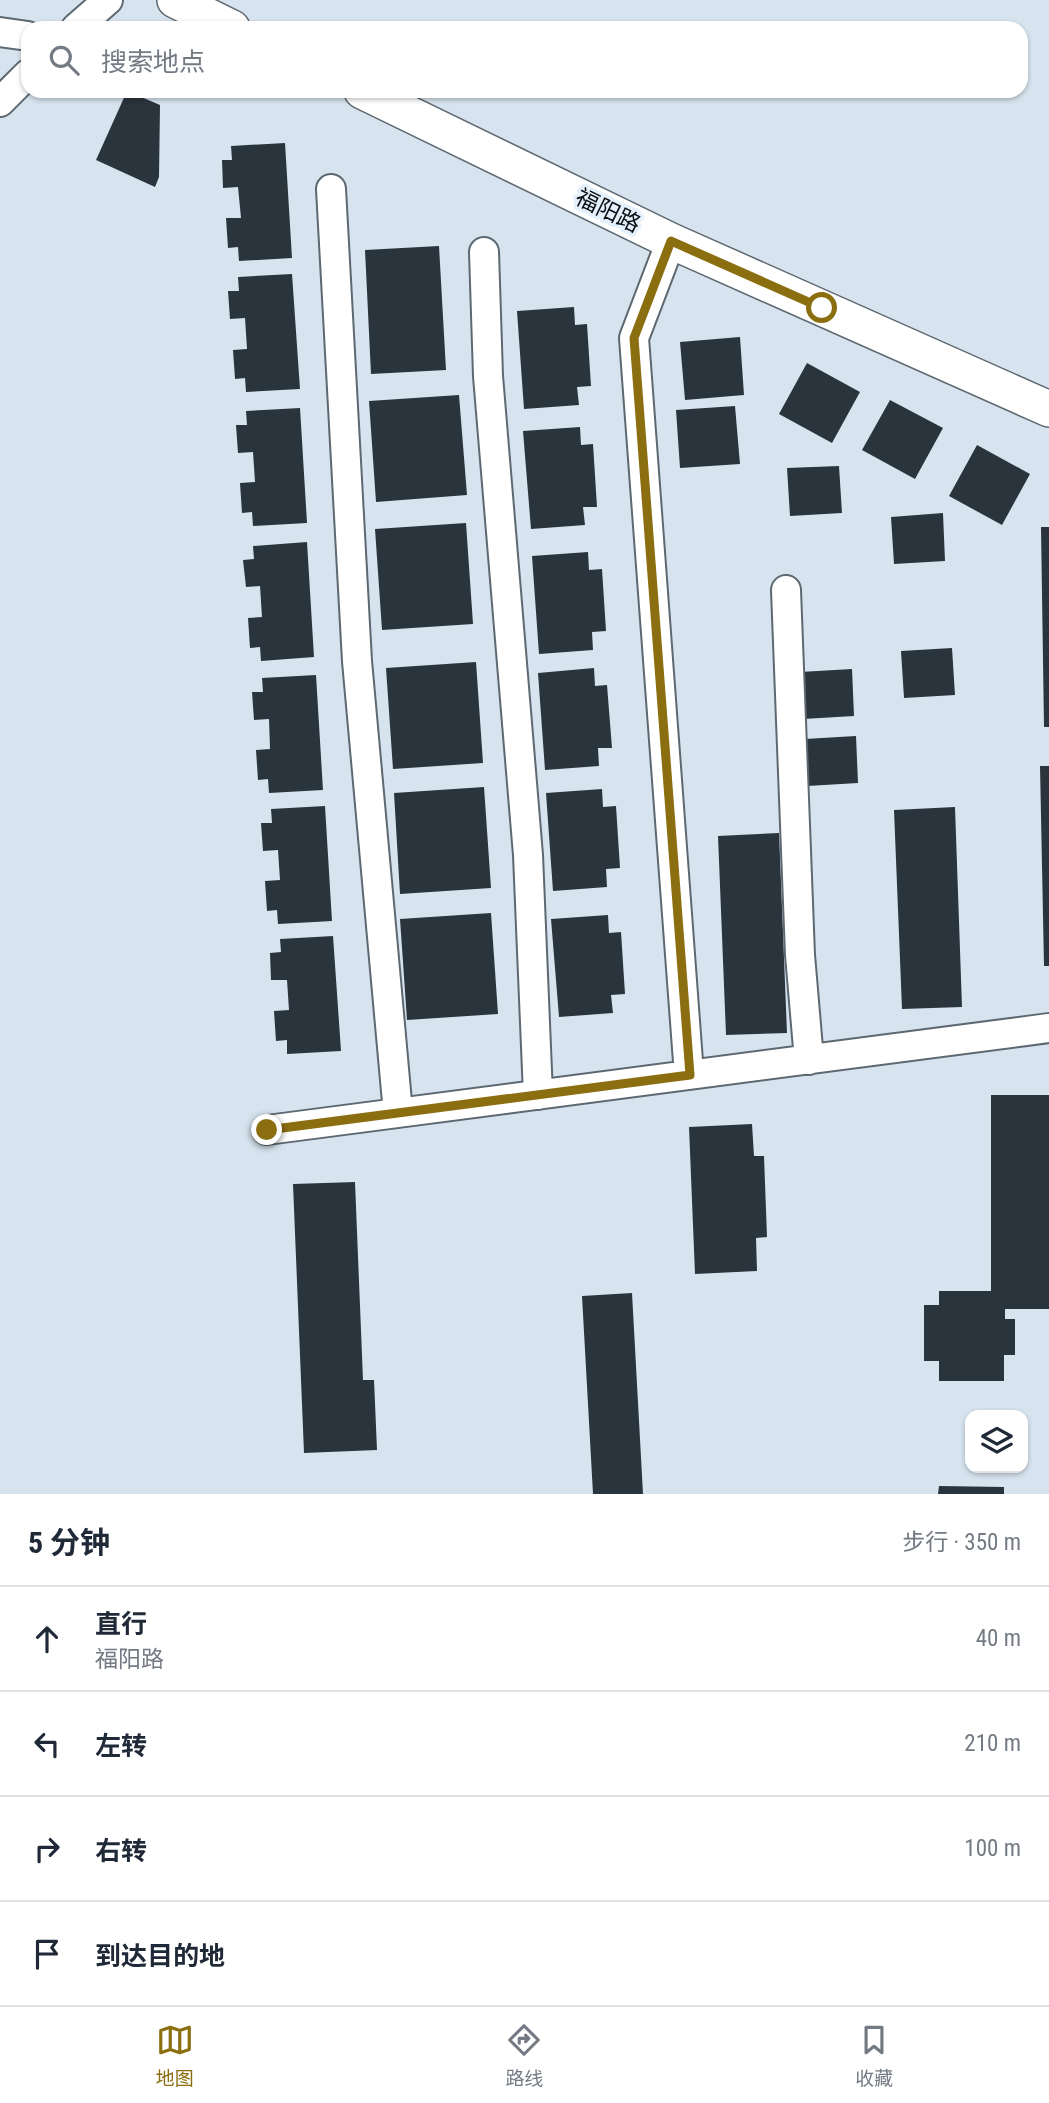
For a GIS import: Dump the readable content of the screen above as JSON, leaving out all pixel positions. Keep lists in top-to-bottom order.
{
  "streets": {
    "street": ["福阳路"]
  },
  "page": {
    "search": "搜索地点",
    "heading": ["5 分钟", "步行 · 350 m"],
    "list": [
      ["直行", "福阳路", "40 m"],
      ["左转", "210 m"],
      ["右转", "100 m"],
      "到达目的地"
    ],
    "nav": ["地图", "路线", "收藏"]
  }
}
